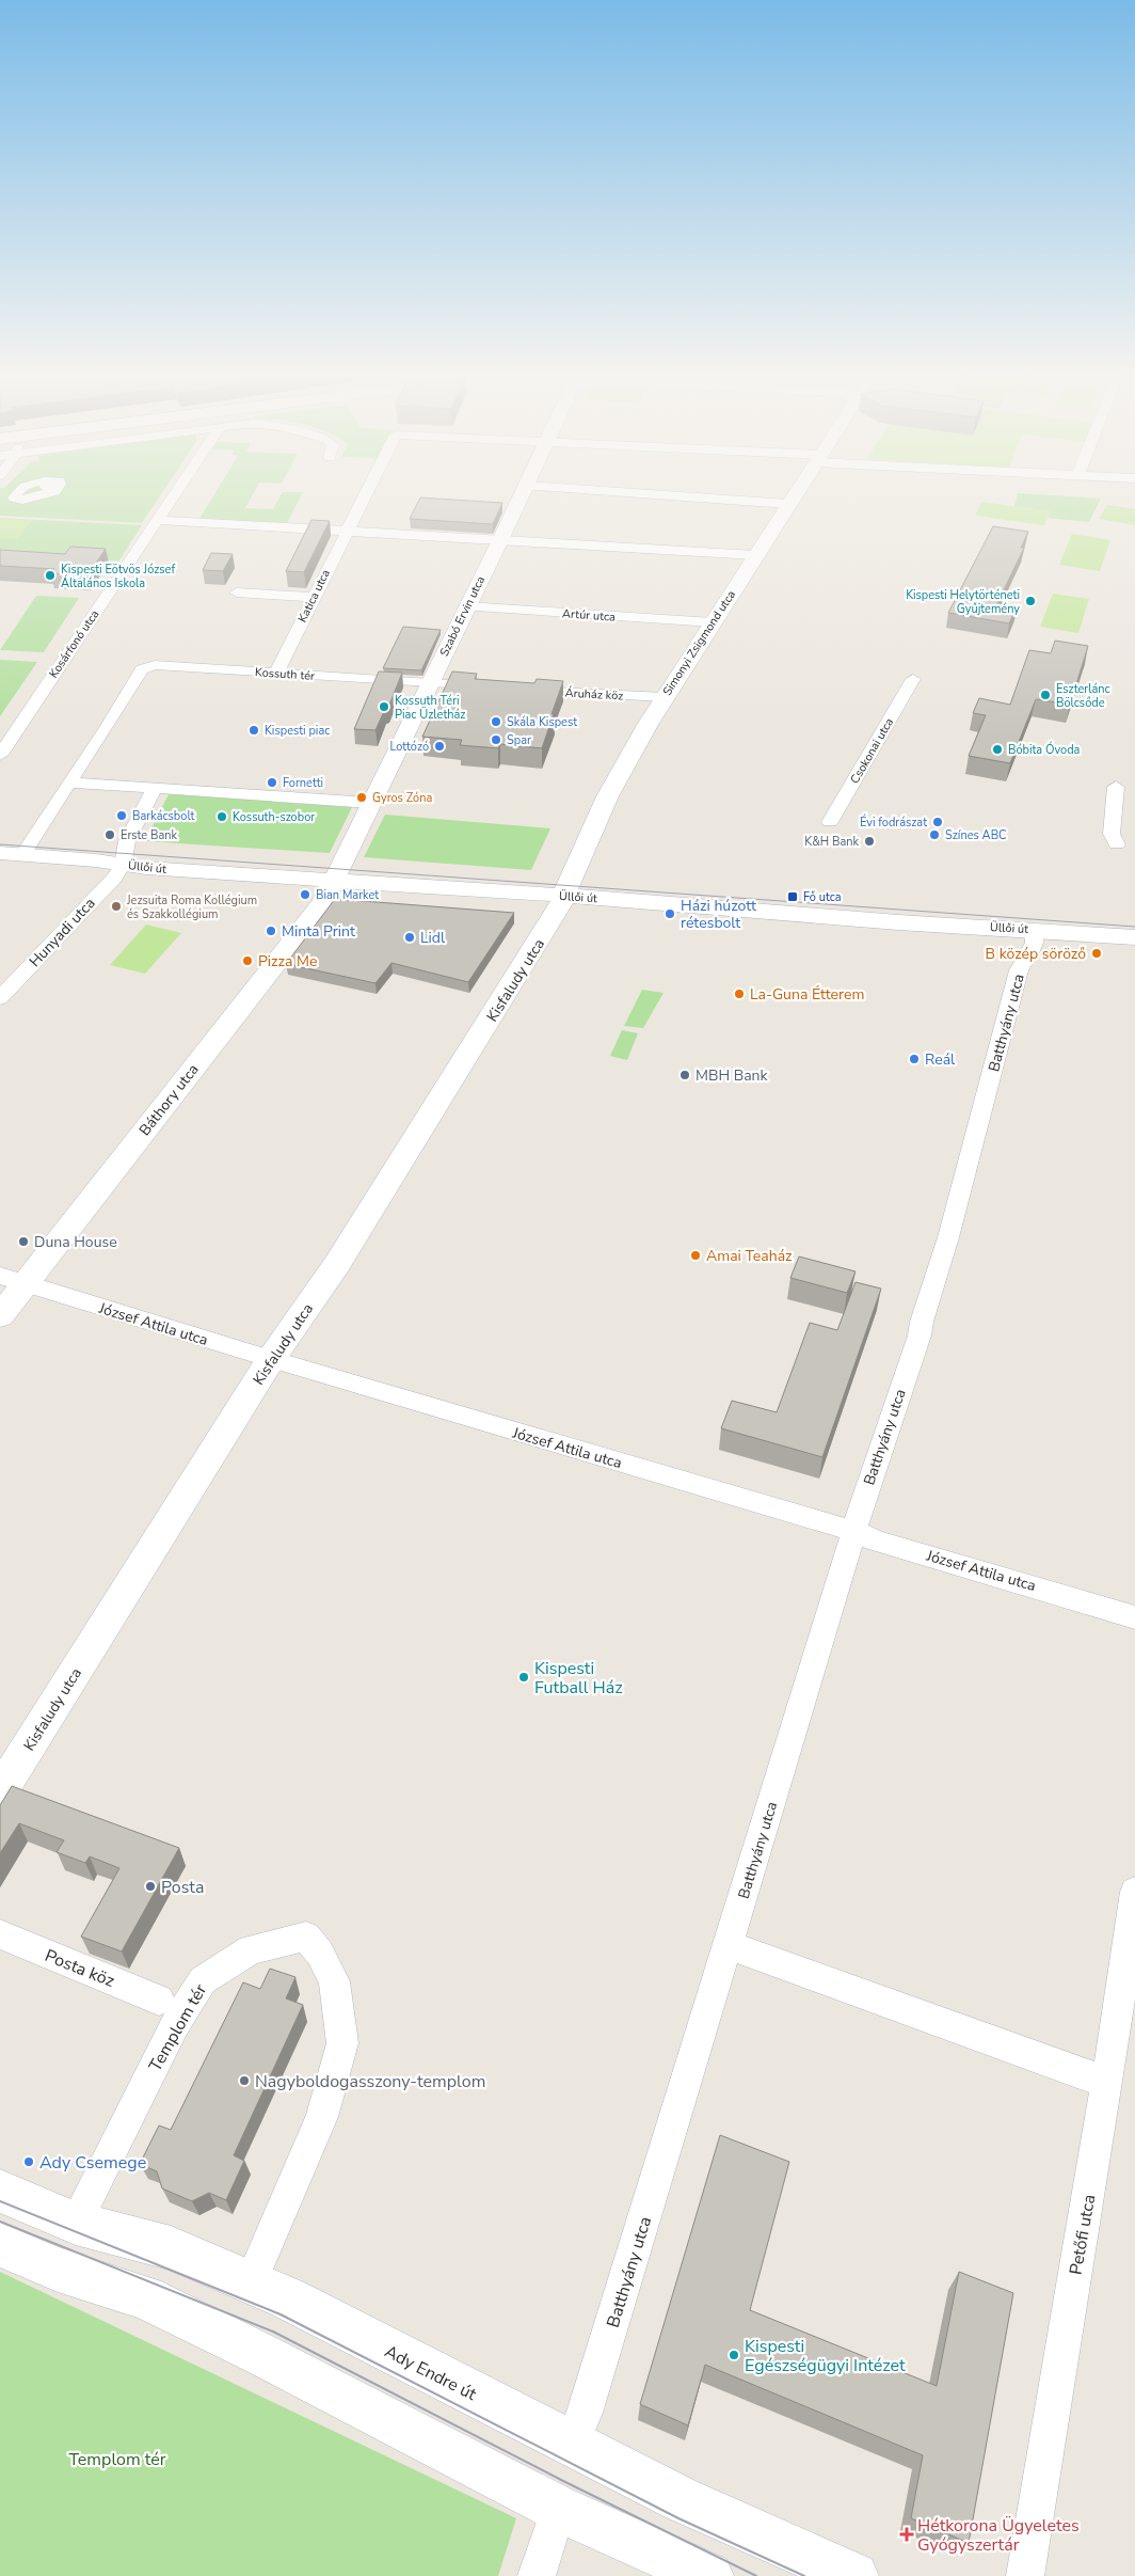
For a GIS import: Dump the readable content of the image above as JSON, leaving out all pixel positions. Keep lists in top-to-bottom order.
{
  "streets": {
    "main road": [
      "Szabó Ervin utca",
      "Simonyi Zsigmond utca",
      "Üllői út",
      "Kisfaludy utca",
      "Báthory utca",
      "Ady Endre út"
    ],
    "street": [
      "Katica utca",
      "Artúr utca",
      "Kosárfonó utca",
      "Kossuth tér",
      "Áruház köz",
      "Csokonai utca",
      "Hunyadi utca",
      "Batthyány utca",
      "József Attila utca",
      "Posta köz",
      "Templom tér",
      "Petőfi utca"
    ]
  },
  "crossings": [
    ["Katica utca", "Kossuth tér"],
    ["Artúr utca", "Szabó Ervin utca"],
    ["Artúr utca", "Simonyi Zsigmond utca"],
    ["Szabó Ervin utca", "Kossuth tér"],
    ["Simonyi Zsigmond utca", "Áruház köz"],
    ["Simonyi Zsigmond utca", "Üllői út"],
    ["Simonyi Zsigmond utca", "Kisfaludy utca"],
    ["Kossuth tér", "Üllői út"],
    ["Üllői út", "Hunyadi utca"],
    ["Üllői út", "Kisfaludy utca"],
    ["Üllői út", "Batthyány utca"],
    ["Üllői út", "Báthory utca"],
    ["Kisfaludy utca", "József Attila utca"],
    ["Batthyány utca", "József Attila utca"],
    ["Batthyány utca", "Ady Endre út"],
    ["Báthory utca", "József Attila utca"],
    ["Templom tér", "Ady Endre út"]
  ],
  "parks": ["Templom tér"],
  "places": {
    "other": [
      "Kispesti Eötvös József Általános Iskola",
      "Kispesti Helytörténeti Gyűjtemény",
      "Eszterlánc Bölcsőde",
      "Kossuth Téri Piac Üzletház",
      "Skála Kispest",
      "Kispesti piac",
      "Spar",
      "Lottózó",
      "Bóbita Óvoda",
      "Fornetti",
      "Gyros Zóna",
      "Barkácsbolt",
      "Kossuth-szobor",
      "Évi fodrászat",
      "Erste Bank",
      "Színes ABC",
      "K&H Bank",
      "Bian Market",
      "Jezsuita Roma Kollégium és Szakkollégium",
      "Házi húzott rétesbolt",
      "Minta Print",
      "Lidl",
      "B közép söröző",
      "Pizza Me",
      "La-Guna Étterem",
      "Reál",
      "MBH Bank",
      "Duna House",
      "Amai Teaház",
      "Kispesti Futball Ház",
      "Posta",
      "Nagyboldogasszony-templom",
      "Ady Csemege",
      "Kispesti Egészségügyi Intézet"
    ],
    "transit": ["Fő utca"],
    "health": ["Hétkorona Ügyeletes Gyógyszertár"]
  }
}
